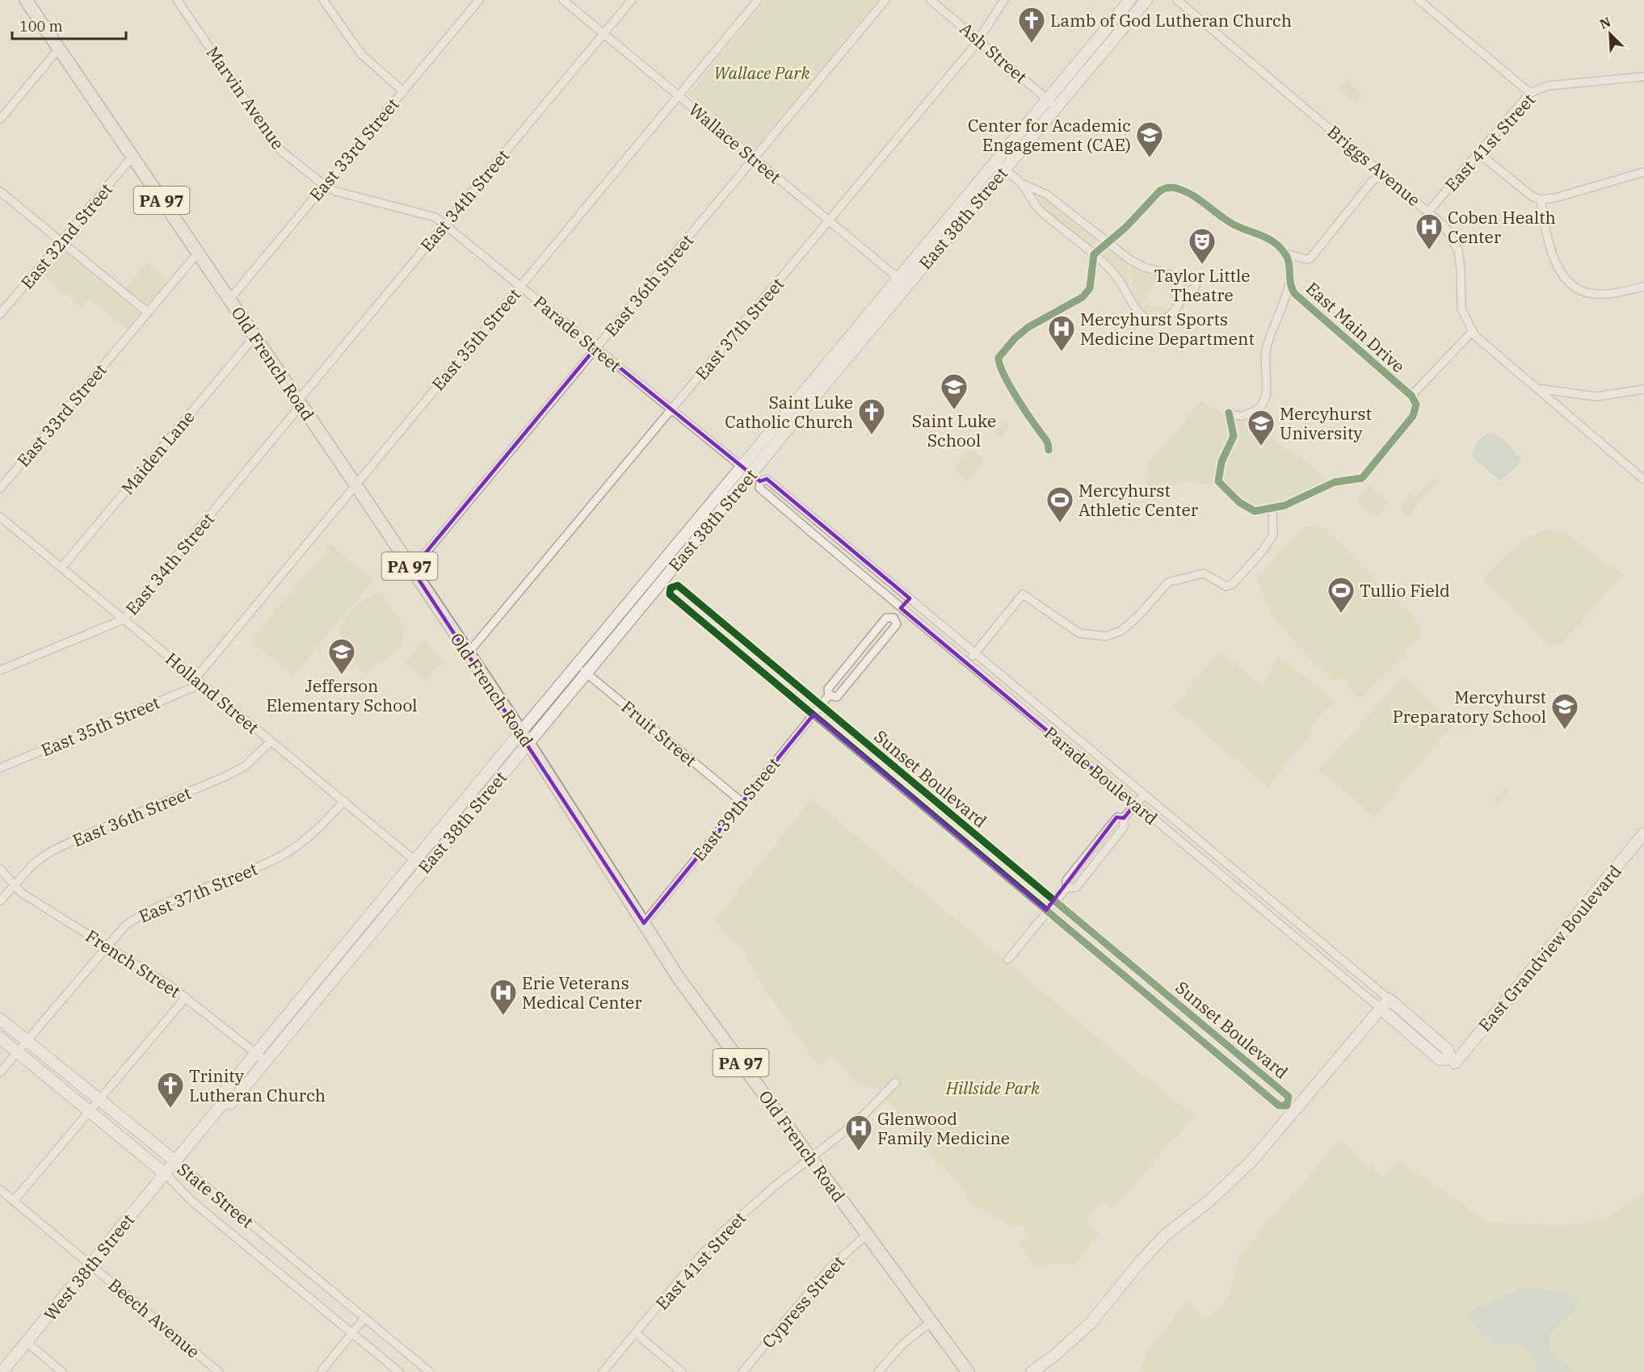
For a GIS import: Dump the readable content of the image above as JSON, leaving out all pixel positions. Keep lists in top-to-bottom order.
{
  "streets": {
    "main road": [
      "PA 97",
      "East 38th Street",
      "Old French Road",
      "Parade Boulevard",
      "East Grandview Boulevard",
      "State Street",
      "West 38th Street"
    ],
    "street": [
      "Ash Street",
      "Marvin Avenue",
      "East 41st Street",
      "Wallace Street",
      "East 33rd Street",
      "Briggs Avenue",
      "East 34th Street",
      "East 32nd Street",
      "East 36th Street",
      "East Main Drive",
      "East 37th Street",
      "Parade Street",
      "East 35th Street",
      "Maiden Lane",
      "Holland Street",
      "Fruit Street",
      "Sunset Boulevard",
      "East 39th Street",
      "French Street",
      "Cypress Street",
      "Beech Avenue"
    ]
  },
  "crossings": [
    ["Ash Street", "East 38th Street"],
    ["Ash Street", "East 37th Street"],
    ["Marvin Avenue", "East 33rd Street"],
    ["Marvin Avenue", "Parade Street"],
    ["East 41st Street", "Briggs Avenue"],
    ["East 41st Street", "Old French Road"],
    ["Wallace Street", "East 34th Street"],
    ["Wallace Street", "East 38th Street"],
    ["Wallace Street", "East 36th Street"],
    ["Wallace Street", "East 37th Street"],
    ["Wallace Street", "East 35th Street"],
    ["East 33rd Street", "Parade Street"],
    ["East 33rd Street", "Old French Road"],
    ["East 34th Street", "Parade Street"],
    ["East 34th Street", "Old French Road"],
    ["East 34th Street", "Holland Street"],
    ["East 38th Street", "Parade Street"],
    ["East 38th Street", "Old French Road"],
    ["East 38th Street", "Holland Street"],
    ["East 38th Street", "Fruit Street"],
    ["East 38th Street", "Parade Boulevard"],
    ["East 38th Street", "Sunset Boulevard"],
    ["East 38th Street", "French Street"],
    ["East 38th Street", "State Street"],
    ["East 38th Street", "West 38th Street"],
    ["East 32nd Street", "Old French Road"],
    ["East 36th Street", "Parade Street"],
    ["East 36th Street", "Old French Road"],
    ["East 36th Street", "Holland Street"],
    ["East 36th Street", "French Street"],
    ["East 37th Street", "Parade Street"],
    ["East 37th Street", "Old French Road"],
    ["East 37th Street", "Holland Street"],
    ["East 37th Street", "French Street"],
    ["East 37th Street", "State Street"],
    ["Parade Street", "East 35th Street"],
    ["Parade Street", "Parade Boulevard"],
    ["East 35th Street", "Old French Road"],
    ["East 35th Street", "Holland Street"],
    ["Old French Road", "Maiden Lane"],
    ["Old French Road", "East 39th Street"],
    ["Old French Road", "Cypress Street"],
    ["Maiden Lane", "Holland Street"],
    ["Fruit Street", "East 39th Street"],
    ["Parade Boulevard", "East 39th Street"],
    ["Parade Boulevard", "East Grandview Boulevard"],
    ["Sunset Boulevard", "East 39th Street"],
    ["State Street", "West 38th Street"],
    ["West 38th Street", "Beech Avenue"]
  ],
  "parks": ["Wallace Park", "Hillside Park"],
  "places": {
    "church": ["Lamb of God Lutheran Church", "Saint Luke Catholic Church", "Trinity Lutheran Church"],
    "school or university": [
      "Center for Academic Engagement (CAE)",
      "Saint Luke School",
      "Mercyhurst University",
      "Jefferson Elementary School",
      "Mercyhurst Preparatory School"
    ],
    "hospital": [
      "Coben Health Center",
      "Mercyhurst Sports Medicine Department",
      "Erie Veterans Medical Center",
      "Glenwood Family Medicine"
    ],
    "theatre": ["Taylor Little Theatre"],
    "sports": ["Mercyhurst Athletic Center", "Tullio Field"]
  },
  "scale_bar": "100 m",
  "north": "top left"
}
